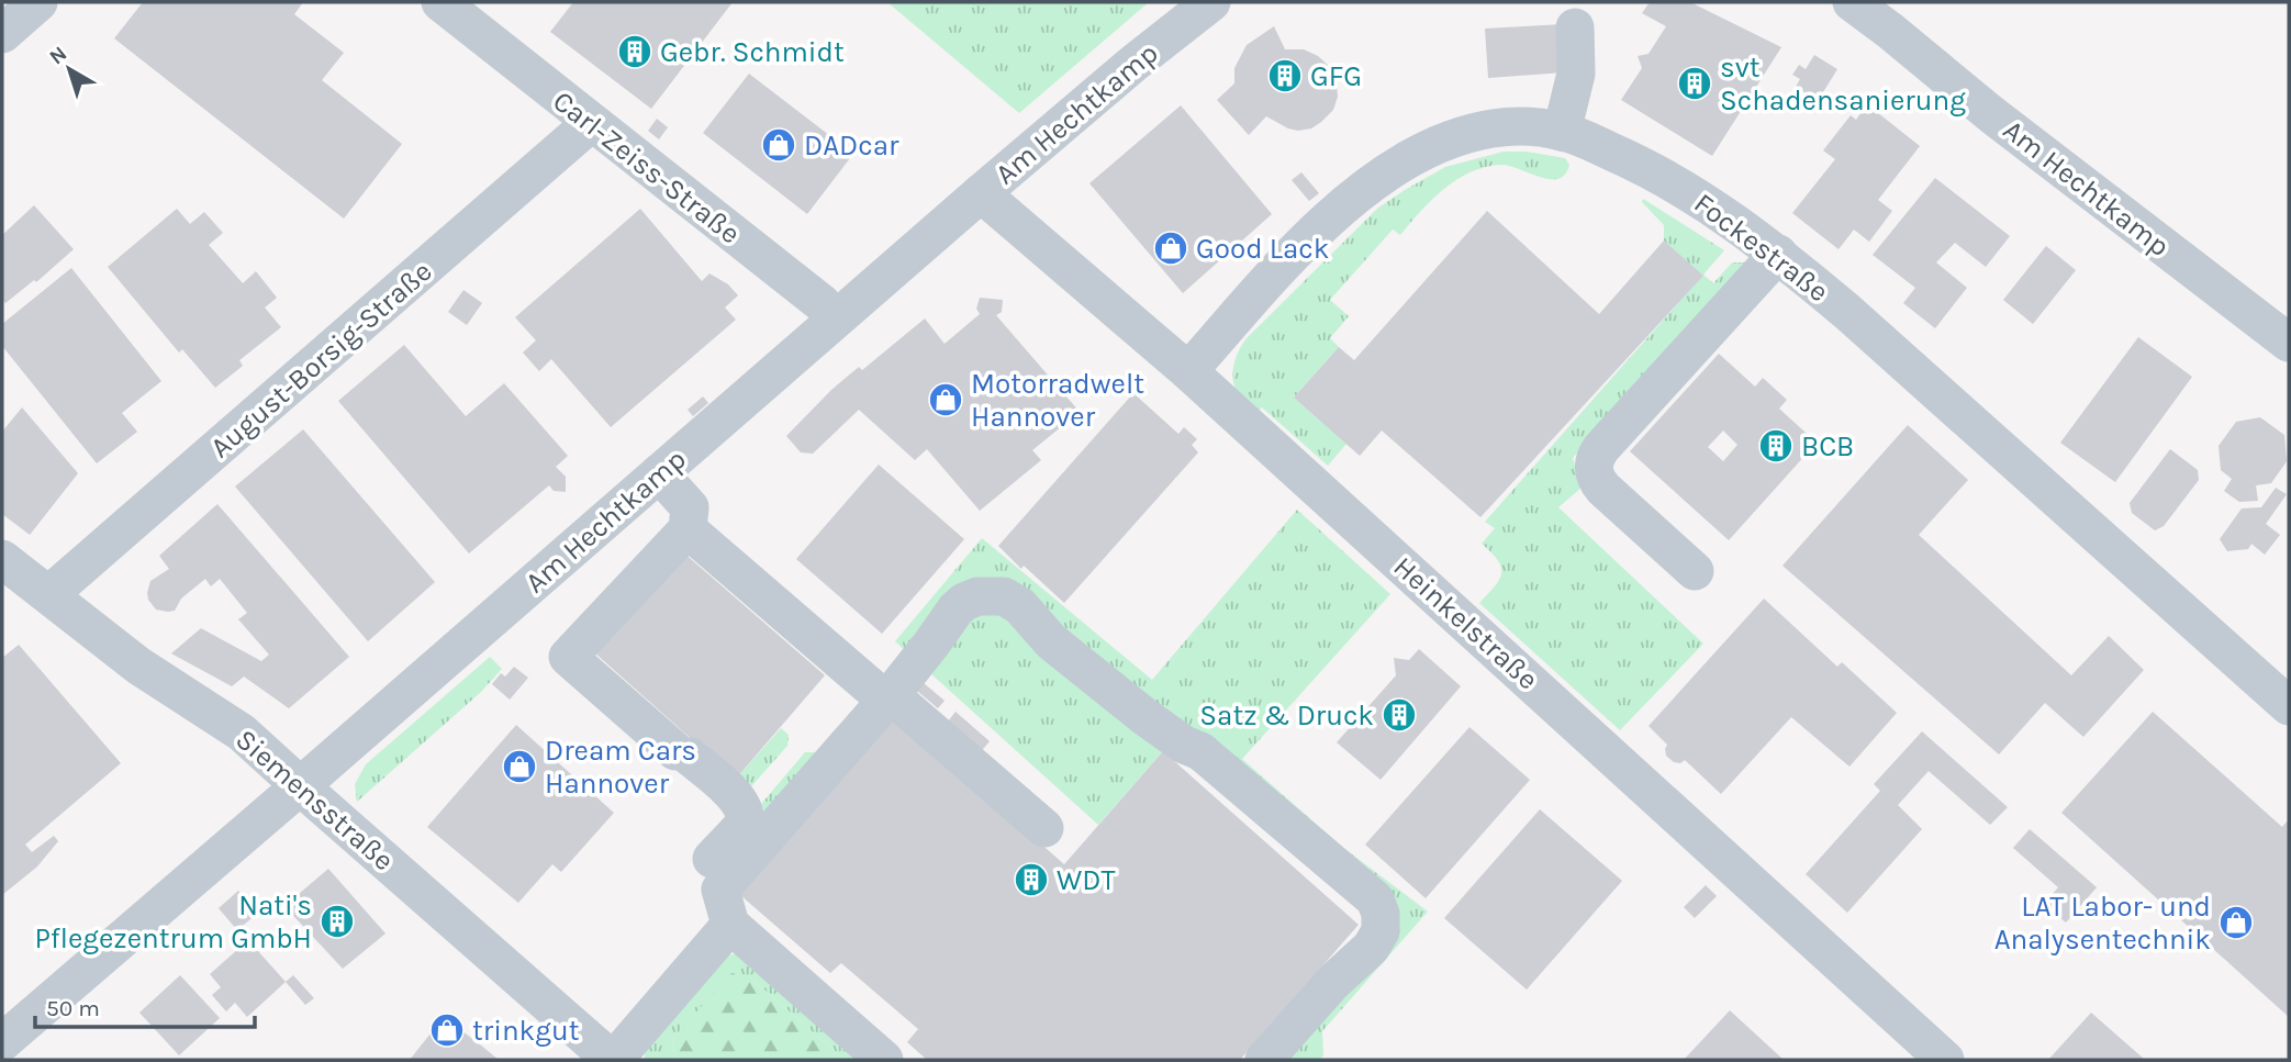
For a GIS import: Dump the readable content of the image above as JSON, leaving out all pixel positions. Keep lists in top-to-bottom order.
{
  "streets": {
    "street": [
      "Am Hechtkamp",
      "Carl-Zeiss-Straße",
      "Fockestraße",
      "August-Borsig-Straße",
      "Heinkelstraße",
      "Siemensstraße"
    ]
  },
  "crossings": [
    ["Am Hechtkamp", "Carl-Zeiss-Straße"],
    ["Am Hechtkamp", "Heinkelstraße"],
    ["Am Hechtkamp", "Siemensstraße"],
    ["Carl-Zeiss-Straße", "August-Borsig-Straße"],
    ["Fockestraße", "Heinkelstraße"],
    ["August-Borsig-Straße", "Siemensstraße"]
  ],
  "places": {
    "building": [
      "Gebr. Schmidt",
      "GFG",
      "svt Schadensanierung",
      "BCB",
      "Satz & Druck",
      "WDT",
      "Nati's Pflegezentrum GmbH"
    ],
    "shop": [
      "DADcar",
      "Good Lack",
      "Motorradwelt Hannover",
      "Dream Cars Hannover",
      "LAT Labor- und Analysentechnik",
      "trinkgut"
    ]
  },
  "scale_bar": "50 m",
  "north": "top left"
}
